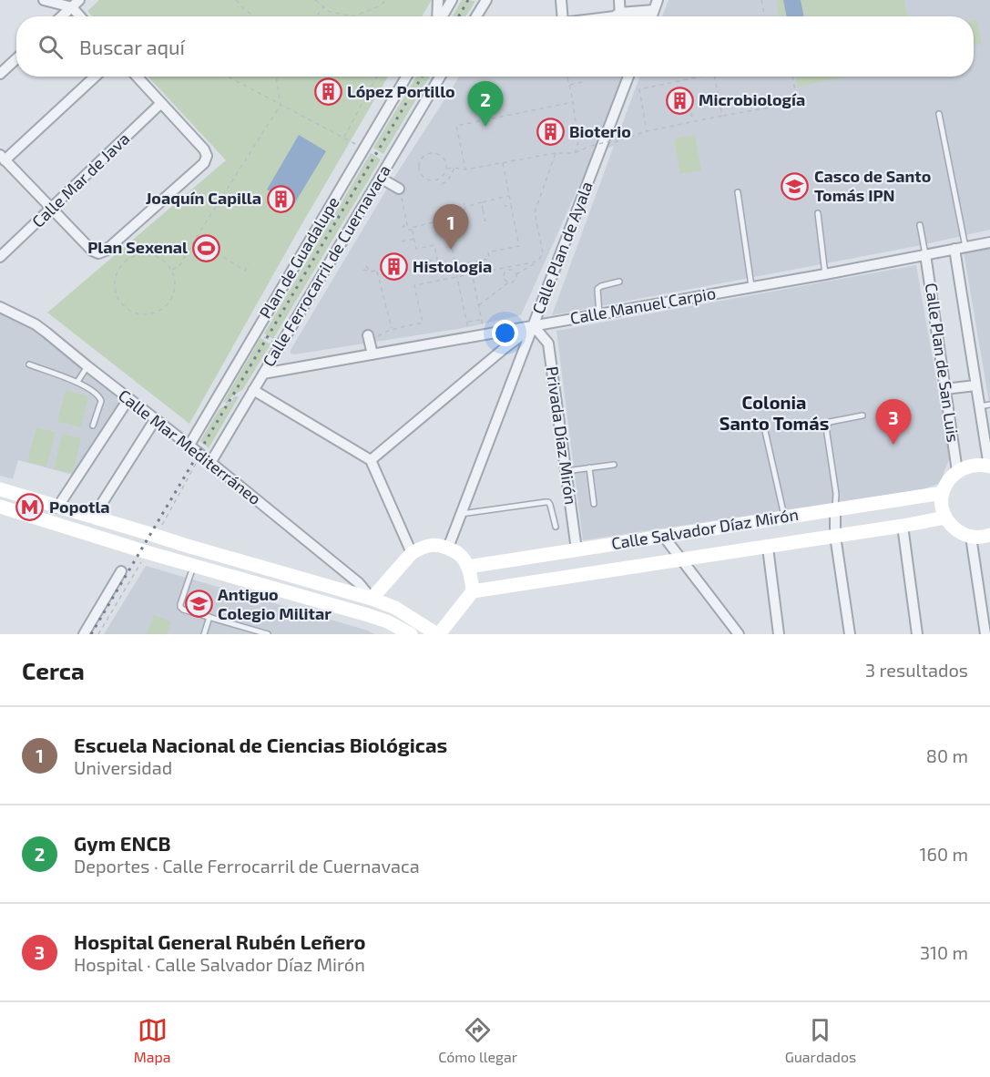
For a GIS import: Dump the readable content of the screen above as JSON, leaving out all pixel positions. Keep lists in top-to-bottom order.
{
  "streets": {
    "street": [
      "Calle Mar de Java",
      "Calle Plan de Ayala",
      "Plan de Guadalupe",
      "Calle Ferrocarril de Cuernavaca",
      "Calle Manuel Carpio",
      "Calle Plan de San Luis",
      "Privada Díaz Mirón",
      "Calle Mar Mediterráneo",
      "Calle Salvador Díaz Mirón"
    ]
  },
  "crossings": [
    ["Calle Plan de Ayala", "Calle Manuel Carpio"],
    ["Calle Plan de Ayala", "Privada Díaz Mirón"],
    ["Plan de Guadalupe", "Calle Mar Mediterráneo"],
    ["Calle Ferrocarril de Cuernavaca", "Calle Manuel Carpio"],
    ["Calle Ferrocarril de Cuernavaca", "Calle Mar Mediterráneo"],
    ["Calle Manuel Carpio", "Calle Plan de San Luis"],
    ["Calle Manuel Carpio", "Privada Díaz Mirón"],
    ["Privada Díaz Mirón", "Calle Salvador Díaz Mirón"]
  ],
  "districts": ["Colonia Santo Tomás"],
  "places": {
    "building": [
      "López Portillo",
      "Microbiología",
      "Bioterio",
      "Joaquín Capilla",
      "Histologia"
    ],
    "school or university": ["Casco de Santo Tomás IPN", "Antiguo Colegio Militar"],
    "sports": ["Plan Sexenal"],
    "metro station": ["Popotla"]
  },
  "page": {
    "search": "Buscar aquí",
    "pins": ["2", "1", "3"],
    "heading": ["Cerca", "3 resultados"],
    "list": [
      {
        "mark": "1",
        "name": "Escuela Nacional de Ciencias Biológicas",
        "note": "Universidad",
        "value": "80 m"
      },
      {
        "mark": "2",
        "name": "Gym ENCB",
        "note": "Deportes · Calle Ferrocarril de Cuernavaca",
        "value": "160 m"
      },
      {
        "mark": "3",
        "name": "Hospital General Rubén Leñero",
        "note": "Hospital · Calle Salvador Díaz Mirón",
        "value": "310 m"
      }
    ],
    "nav": ["Mapa", "Cómo llegar", "Guardados"]
  }
}
